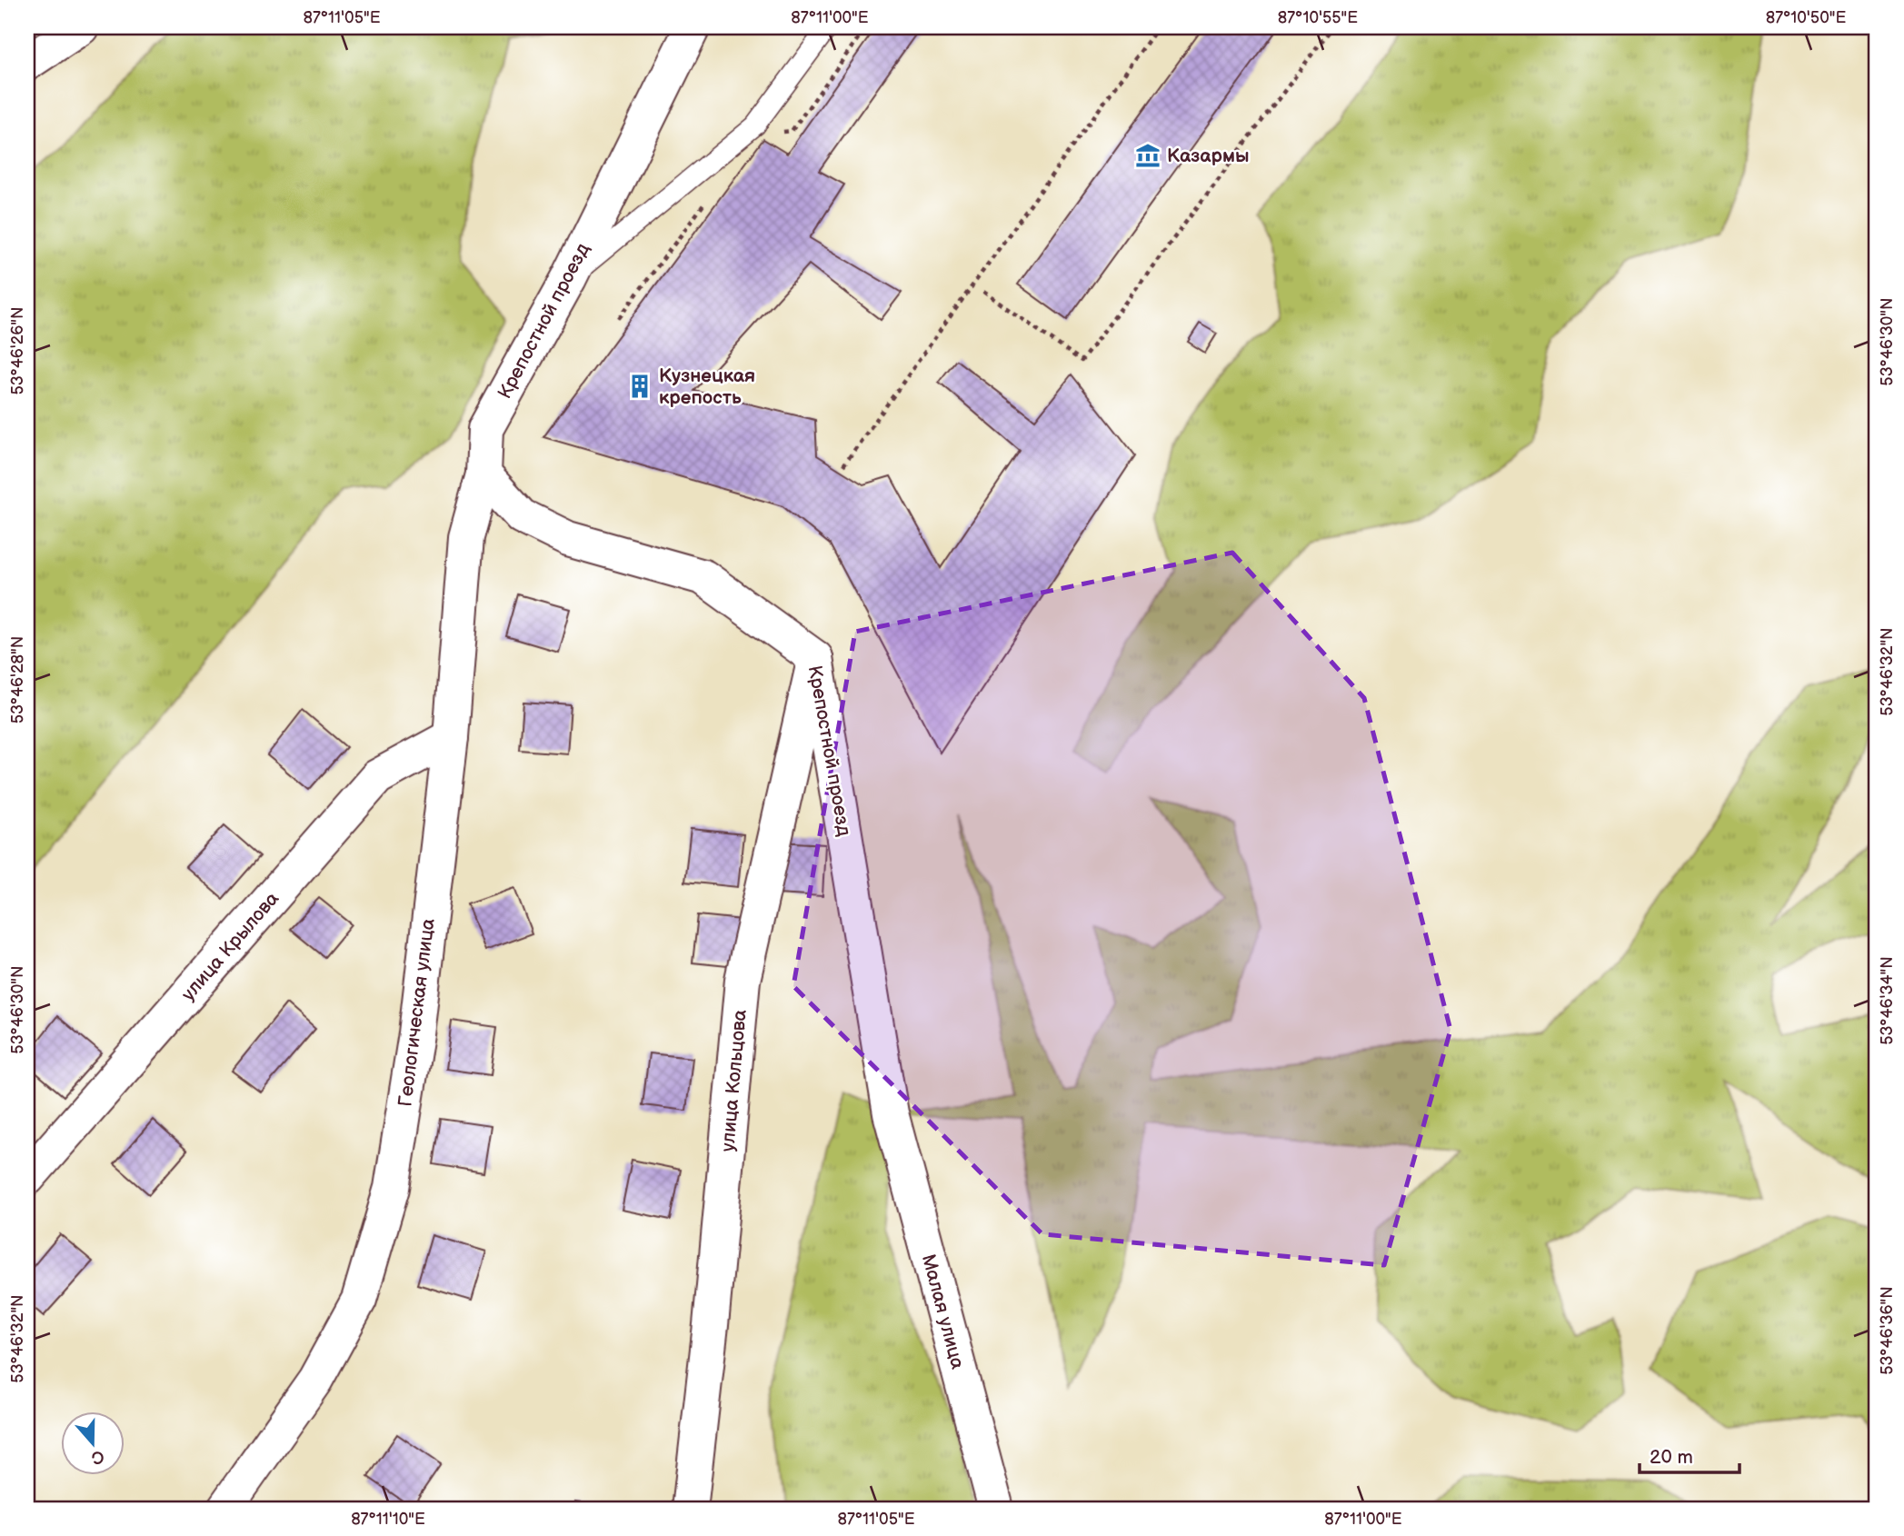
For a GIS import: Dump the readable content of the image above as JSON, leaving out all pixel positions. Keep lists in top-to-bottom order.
{
  "streets": {
    "street": [
      "Крепостной проезд",
      "улица Крылова",
      "Геологическая улица",
      "улица Кольцова",
      "Малая улица"
    ]
  },
  "crossings": [
    ["Крепостной проезд", "Геологическая улица"],
    ["Крепостной проезд", "улица Кольцова"],
    ["Крепостной проезд", "Малая улица"],
    ["улица Крылова", "Геологическая улица"]
  ],
  "places": {
    "museum": ["Казармы"],
    "building": ["Кузнецкая крепость"]
  },
  "scale_bar": "20 m",
  "north": "bottom",
  "coordinates": [
    "87°11'05\"E",
    "87°11'00\"E",
    "87°10'55\"E",
    "87°10'50\"E",
    "53°46'30\"N",
    "53°46'26\"N",
    "53°46'32\"N",
    "53°46'28\"N",
    "53°46'34\"N",
    "53°46'36\"N",
    "87°11'10\"E"
  ]
}
